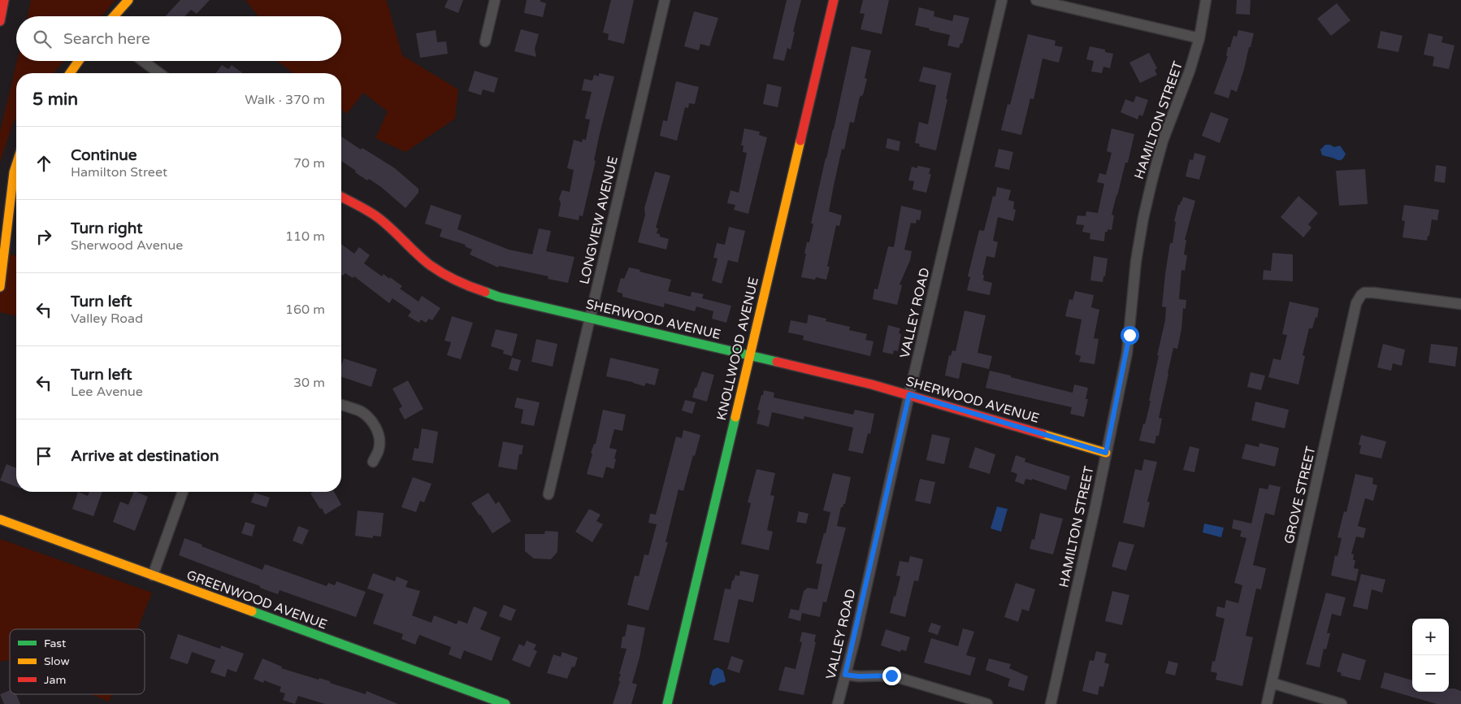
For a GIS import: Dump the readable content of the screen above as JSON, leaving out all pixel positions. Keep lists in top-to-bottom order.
{
  "streets": {
    "main road": ["SHERWOOD AVENUE", "KNOLLWOOD AVENUE", "GREENWOOD AVENUE"],
    "street": [
      "HAMILTON STREET",
      "LONGVIEW AVENUE",
      "VALLEY ROAD",
      "GROVE STREET"
    ]
  },
  "crossings": [
    ["HAMILTON STREET", "SHERWOOD AVENUE"],
    ["LONGVIEW AVENUE", "SHERWOOD AVENUE"],
    ["VALLEY ROAD", "SHERWOOD AVENUE"],
    ["SHERWOOD AVENUE", "KNOLLWOOD AVENUE"]
  ],
  "legend": ["Fast", "Slow", "Jam"],
  "page": {
    "search": "Search here",
    "heading": ["5 min", "Walk · 370 m"],
    "list": [
      ["Continue", "Hamilton Street", "70 m"],
      ["Turn right", "Sherwood Avenue", "110 m"],
      ["Turn left", "Valley Road", "160 m"],
      ["Turn left", "Lee Avenue", "30 m"],
      "Arrive at destination"
    ],
    "map_buttons": ["+", "−"]
  }
}
